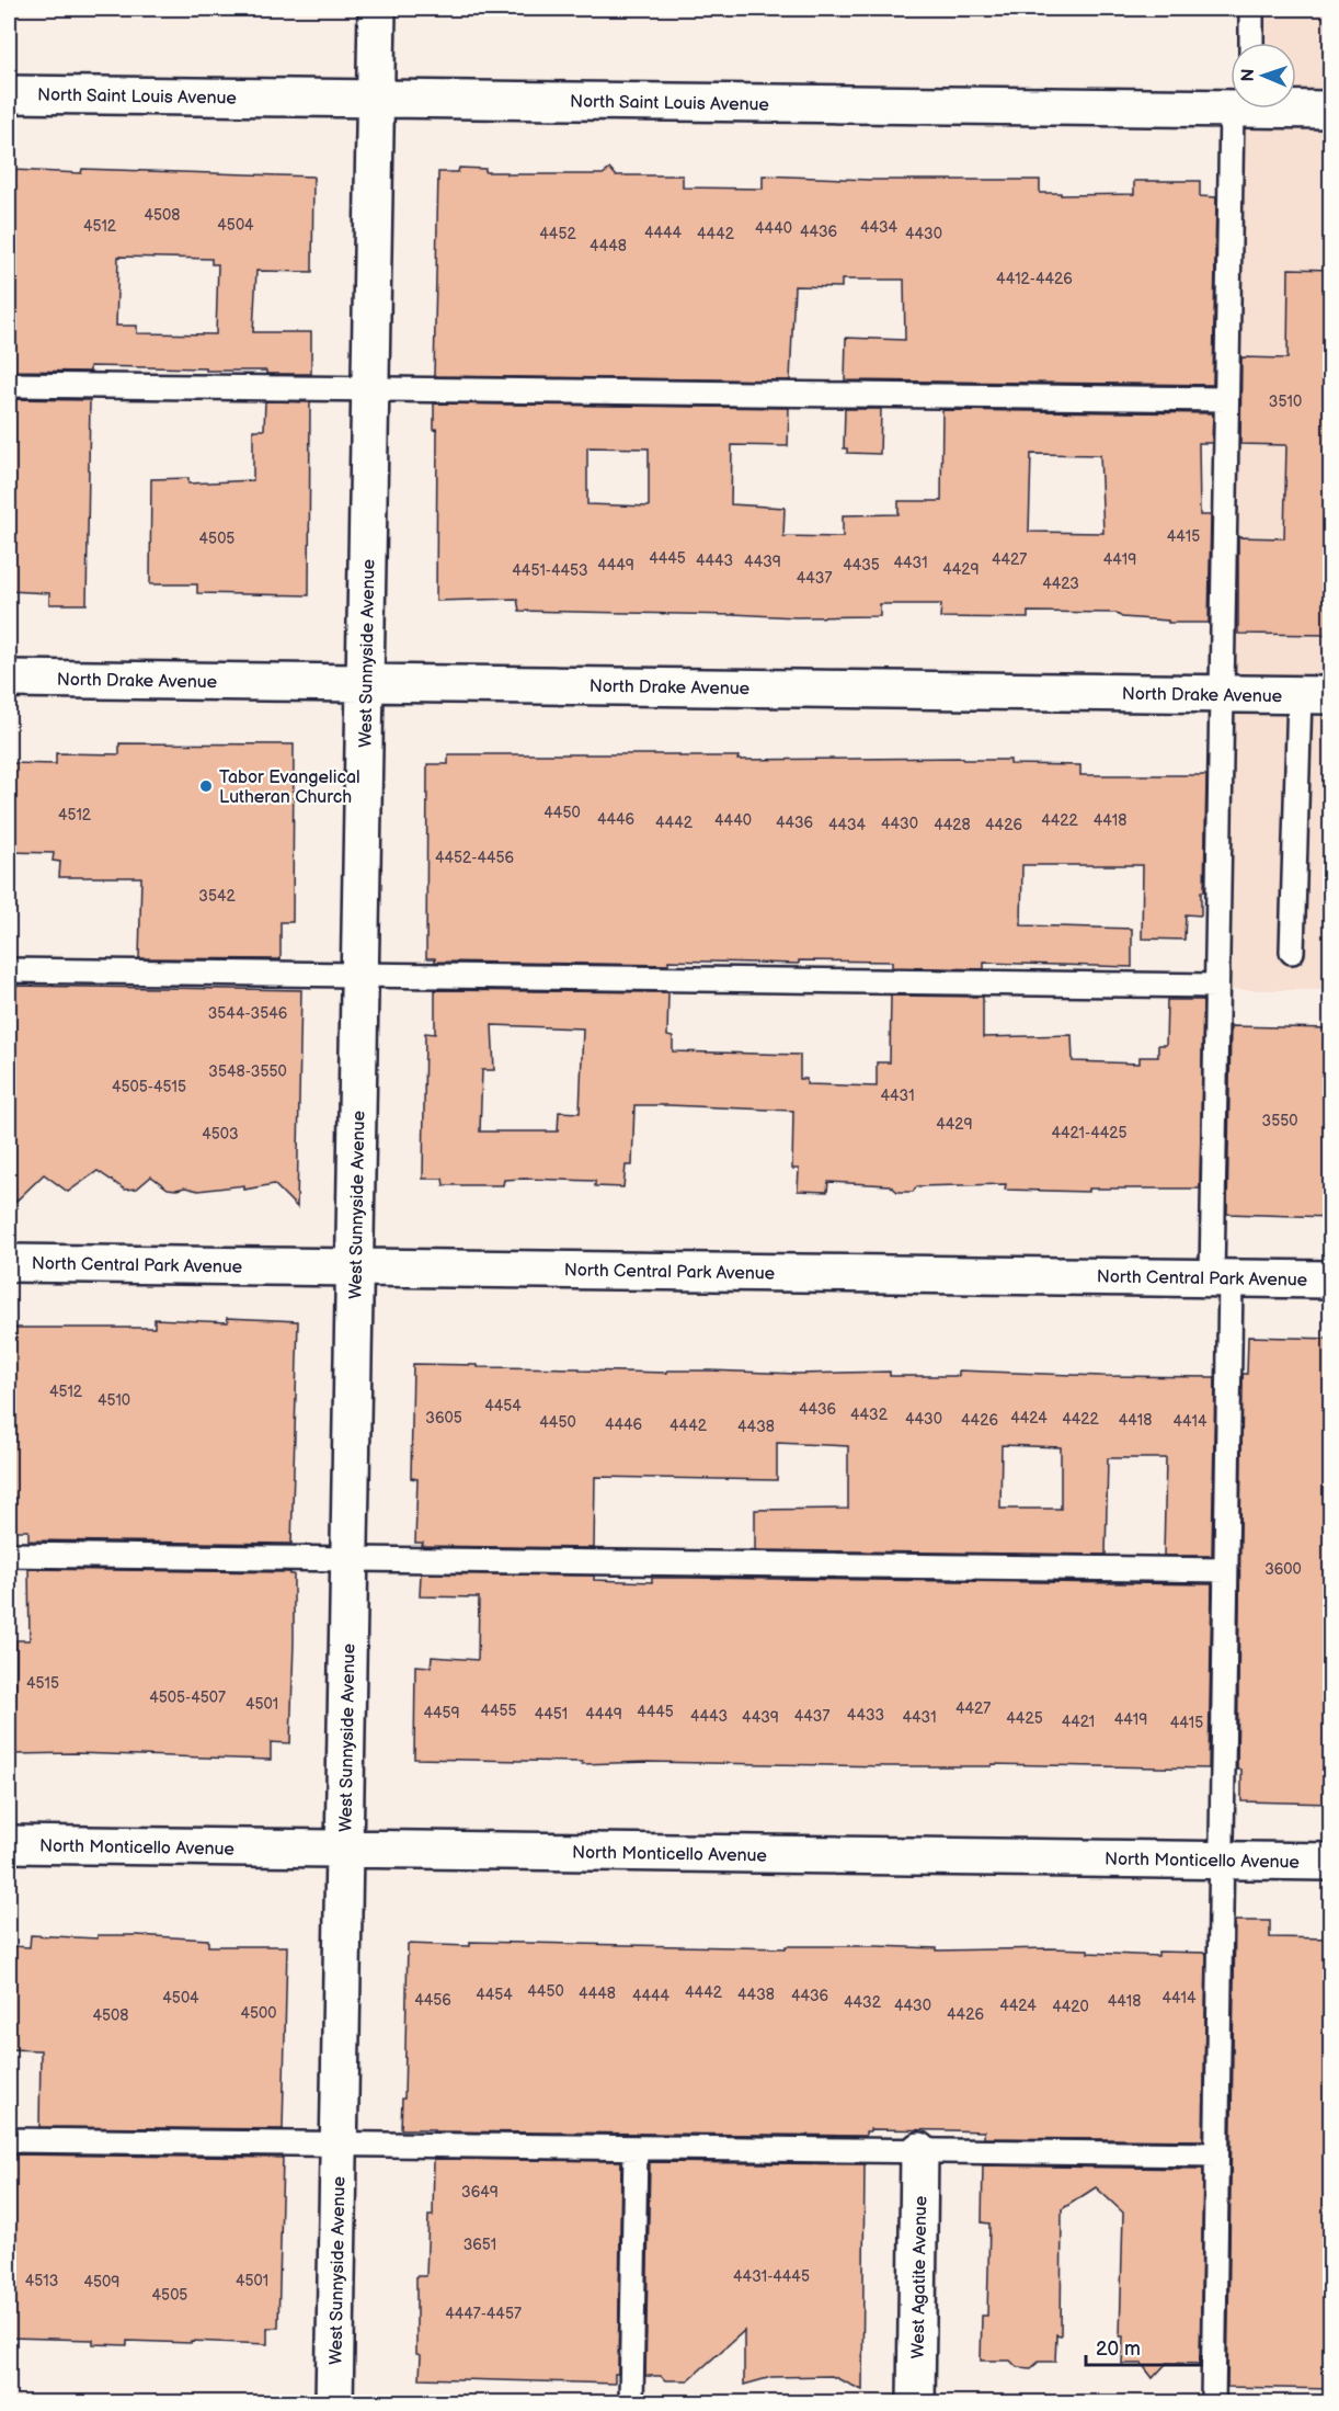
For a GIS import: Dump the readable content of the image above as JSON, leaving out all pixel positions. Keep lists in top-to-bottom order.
{
  "streets": {
    "street": [
      "North Saint Louis Avenue",
      "West Sunnyside Avenue",
      "North Drake Avenue",
      "North Central Park Avenue",
      "North Monticello Avenue",
      "West Agatite Avenue"
    ]
  },
  "crossings": [
    ["North Saint Louis Avenue", "West Sunnyside Avenue"],
    ["West Sunnyside Avenue", "North Drake Avenue"],
    ["West Sunnyside Avenue", "North Central Park Avenue"],
    ["West Sunnyside Avenue", "North Monticello Avenue"]
  ],
  "places": ["Tabor Evangelical Lutheran Church"],
  "house_numbers": [
    "4508",
    "4504",
    "4512",
    "4434",
    "4440",
    "4436",
    "4444",
    "4452",
    "4442",
    "4430",
    "4448",
    "4412-4426",
    "3510",
    "4415",
    "4505",
    "4445",
    "4427",
    "4419",
    "4443",
    "4439",
    "4431",
    "4449",
    "4435",
    "4429",
    "4451-4453",
    "4437",
    "4423",
    "4450",
    "4512",
    "4446",
    "4440",
    "4422",
    "4418",
    "4442",
    "4436",
    "4430",
    "4434",
    "4428",
    "4426",
    "4452-4456",
    "3542",
    "3544-3546",
    "3548-3550",
    "4505-4515",
    "4431",
    "3550",
    "4429",
    "4421-4425",
    "4503",
    "4512",
    "4510",
    "4454",
    "4436",
    "4432",
    "3605",
    "4424",
    "4430",
    "4422",
    "4426",
    "4418",
    "4414",
    "4450",
    "4446",
    "4442",
    "4438",
    "3600",
    "4515",
    "4505-4507",
    "4501",
    "4427",
    "4455",
    "4445",
    "4459",
    "4451",
    "4449",
    "4433",
    "4443",
    "4437",
    "4439",
    "4431",
    "4425",
    "4419",
    "4421",
    "4415",
    "4450",
    "4442",
    "4448",
    "4454",
    "4438",
    "4444",
    "4436",
    "4504",
    "4414",
    "4456",
    "4418",
    "4432",
    "4430",
    "4424",
    "4420",
    "4500",
    "4426",
    "4508",
    "3649",
    "3651",
    "4431-4445",
    "4513",
    "4501",
    "4509",
    "4505",
    "4447-4457"
  ],
  "scale_bar": "20 m",
  "north": "left"
}
